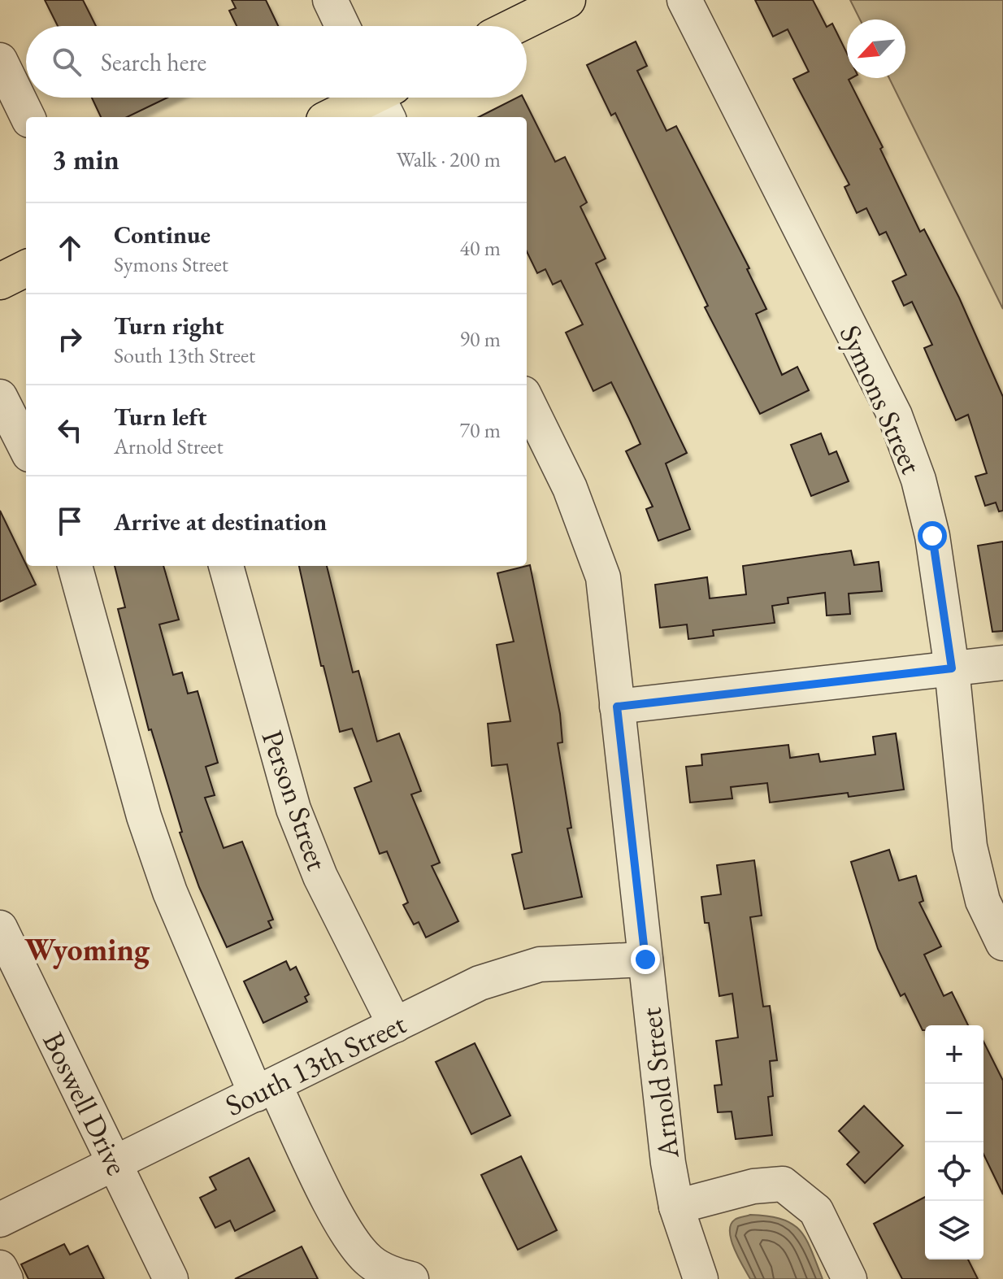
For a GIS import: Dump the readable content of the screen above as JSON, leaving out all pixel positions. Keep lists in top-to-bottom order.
{
  "streets": {
    "street": [
      "Symons Street",
      "Person Street",
      "South 13th Street",
      "Arnold Street",
      "Boswell Drive"
    ]
  },
  "crossings": [
    ["Person Street", "South 13th Street"],
    ["South 13th Street", "Arnold Street"],
    ["South 13th Street", "Boswell Drive"]
  ],
  "districts": ["Wyoming"],
  "north": "bottom left",
  "page": {
    "search": "Search here",
    "heading": ["3 min", "Walk · 200 m"],
    "list": [
      ["Continue", "Symons Street", "40 m"],
      ["Turn right", "South 13th Street", "90 m"],
      ["Turn left", "Arnold Street", "70 m"],
      "Arrive at destination"
    ],
    "map_buttons": ["+", "−"]
  }
}
